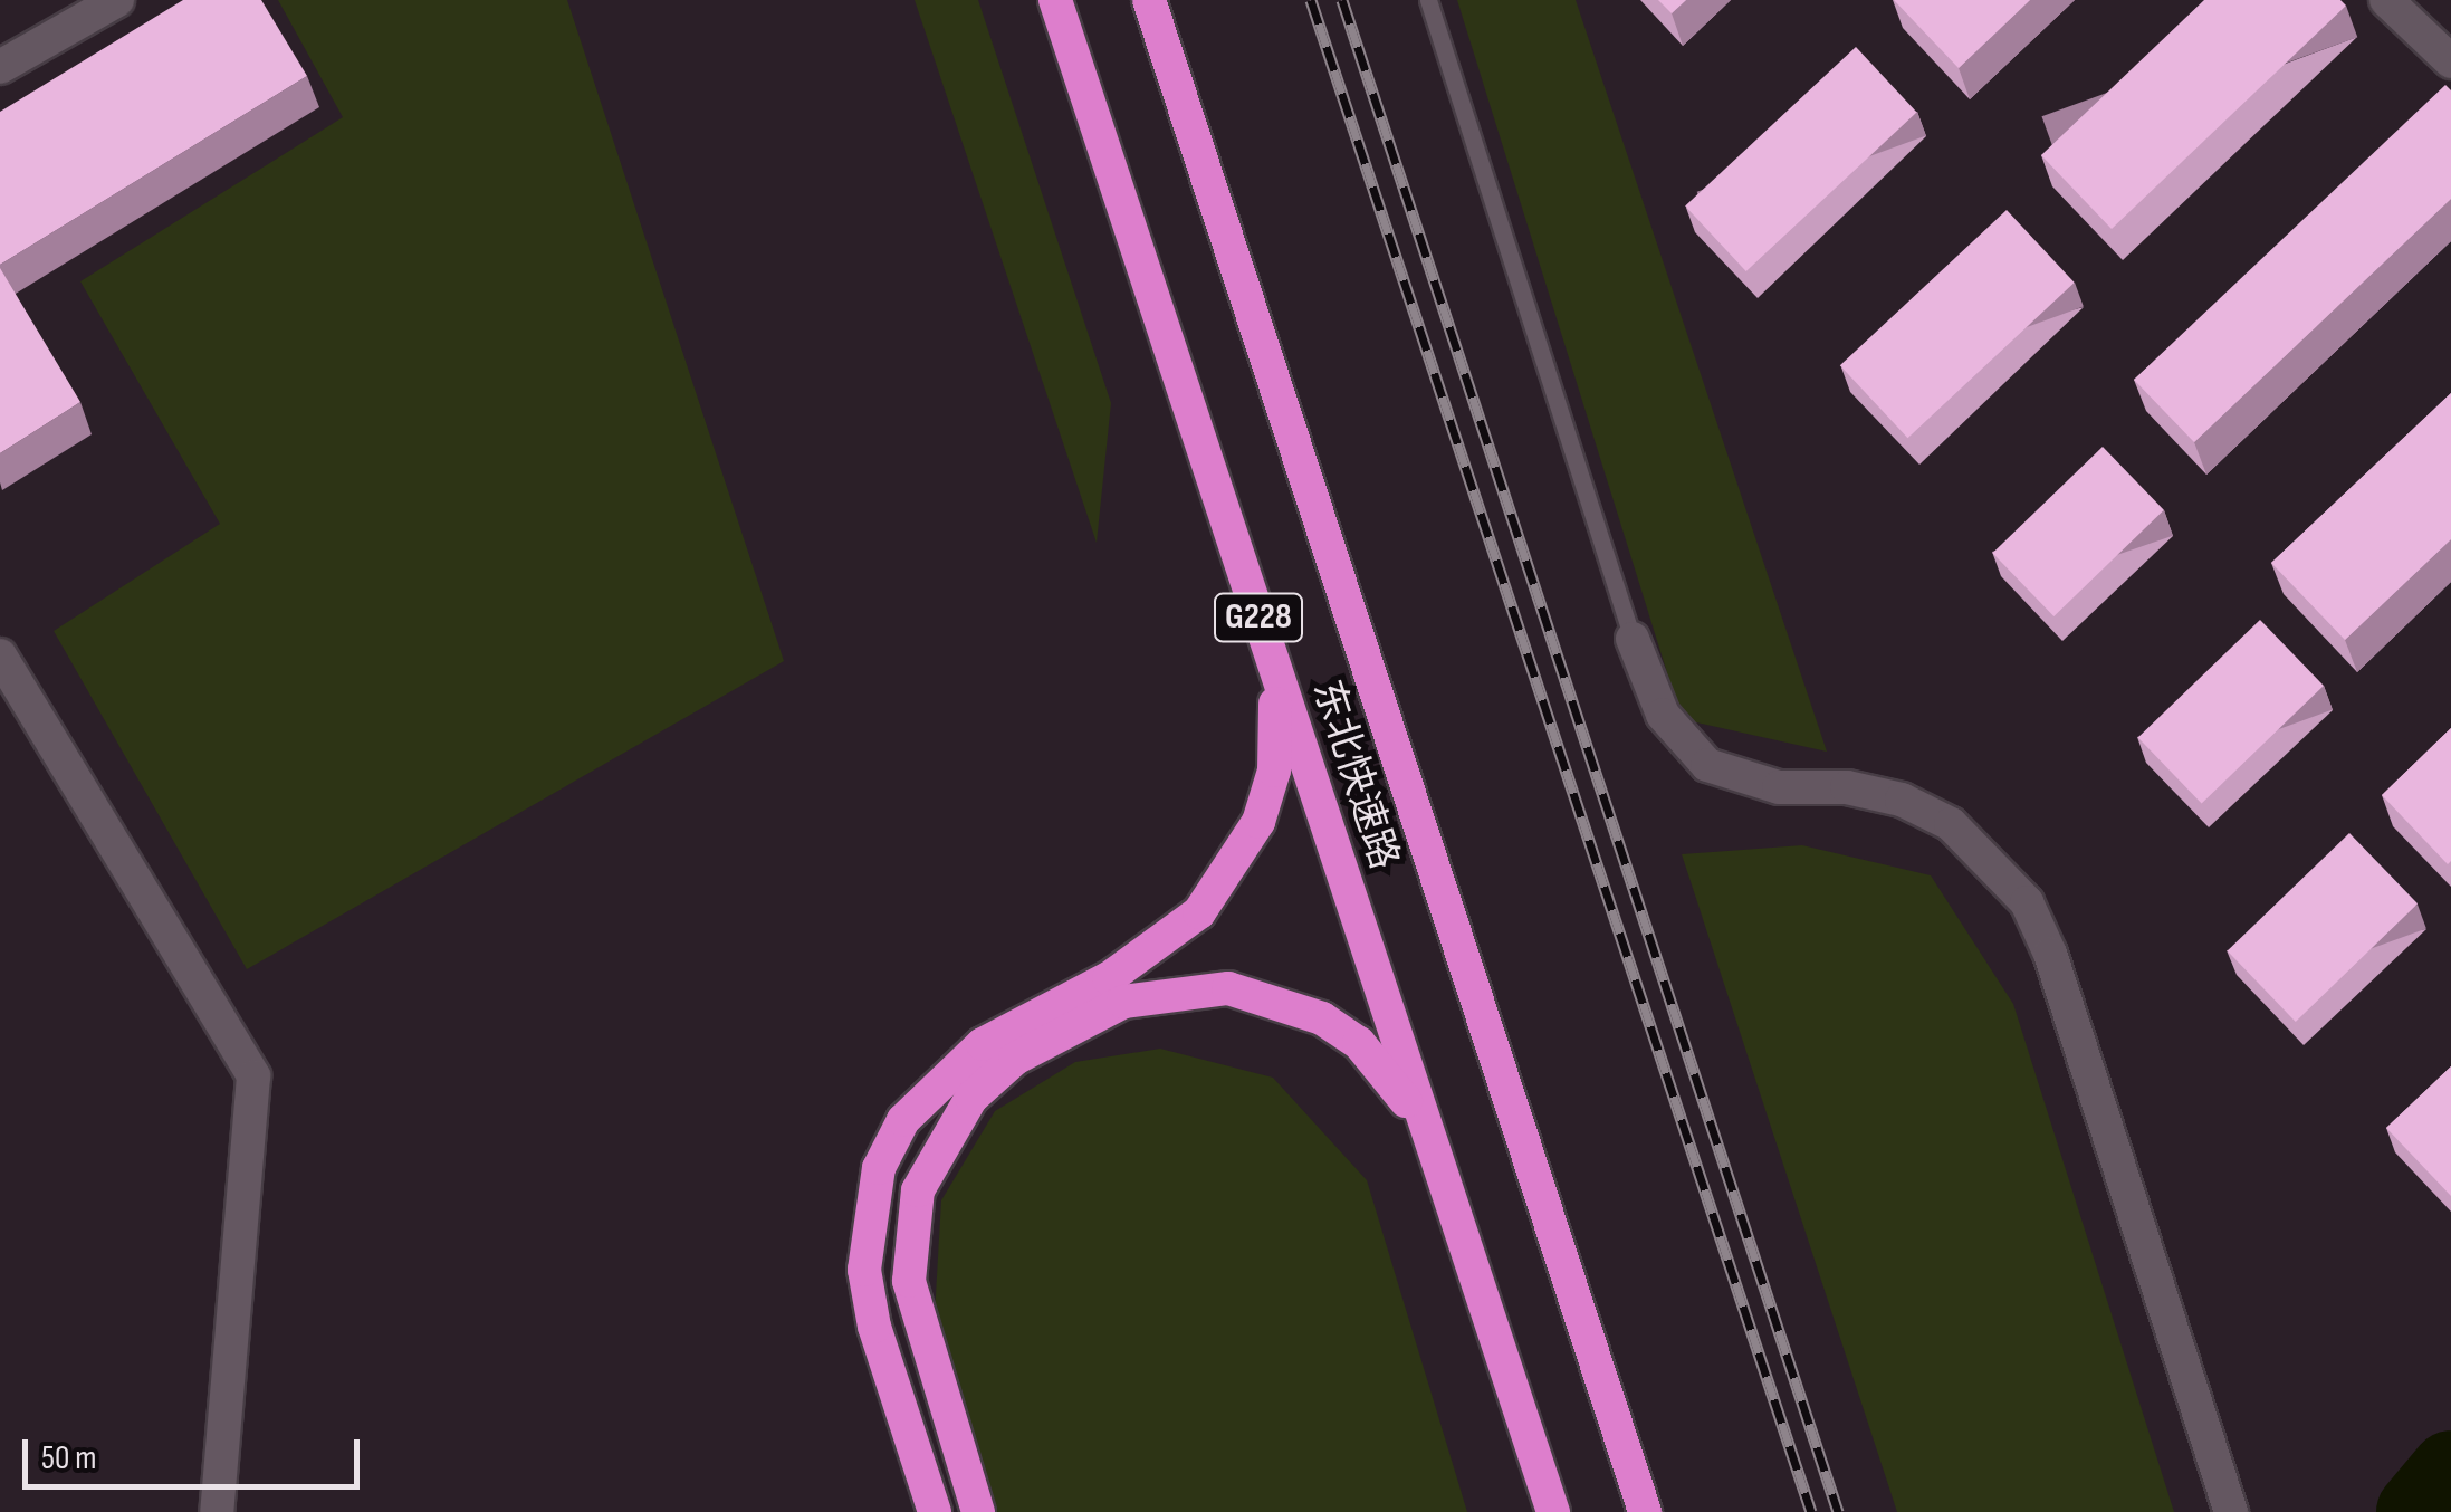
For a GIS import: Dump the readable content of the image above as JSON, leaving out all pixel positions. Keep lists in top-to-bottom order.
{
  "streets": {
    "highway": ["G228", "东北快速路"]
  },
  "scale_bar": "50 m"
}
